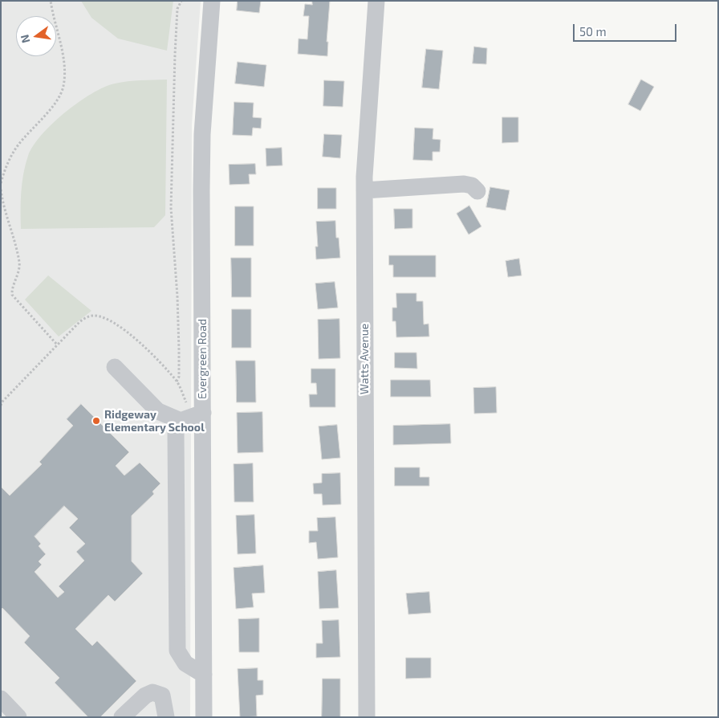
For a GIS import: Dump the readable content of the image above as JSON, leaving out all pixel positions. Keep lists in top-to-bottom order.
{
  "streets": {
    "street": ["Evergreen Road", "Watts Avenue"]
  },
  "places": ["Ridgeway Elementary School"],
  "scale_bar": "50 m",
  "north": "left"
}
